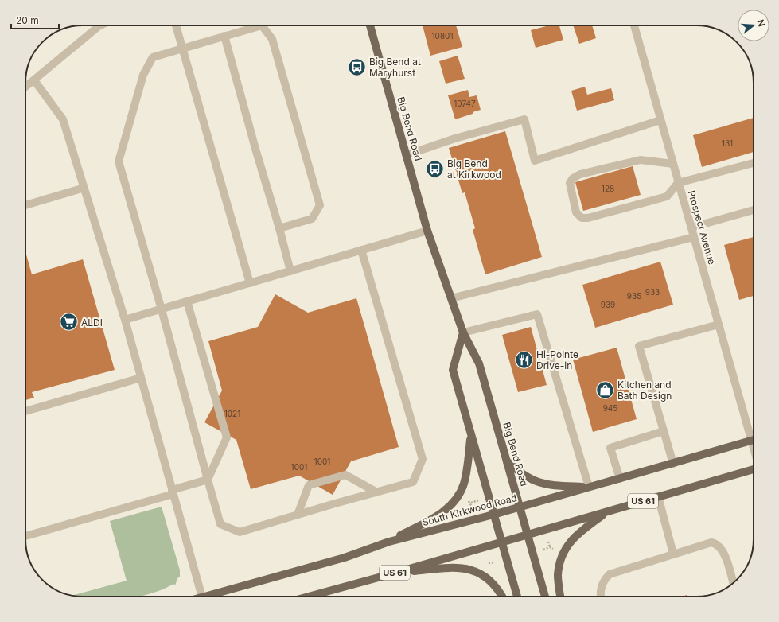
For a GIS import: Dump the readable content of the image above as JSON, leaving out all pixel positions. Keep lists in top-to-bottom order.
{
  "streets": {
    "main road": ["Big Bend Road", "US 61", "South Kirkwood Road"],
    "street": ["Prospect Avenue"]
  },
  "crossings": [
    ["Big Bend Road", "US 61"],
    ["Big Bend Road", "South Kirkwood Road"]
  ],
  "places": {
    "bus stop": ["Big Bend at Maryhurst", "Big Bend at Kirkwood"],
    "supermarket": ["ALDI"],
    "restaurant": ["Hi-Pointe Drive-in"],
    "shop": ["Kitchen and Bath Design"]
  },
  "house_numbers": [
    "10801",
    "10747",
    "131",
    "128",
    "933",
    "935",
    "939",
    "945",
    "1021",
    "1001",
    "1001"
  ],
  "scale_bar": "20 m",
  "north": "right"
}
